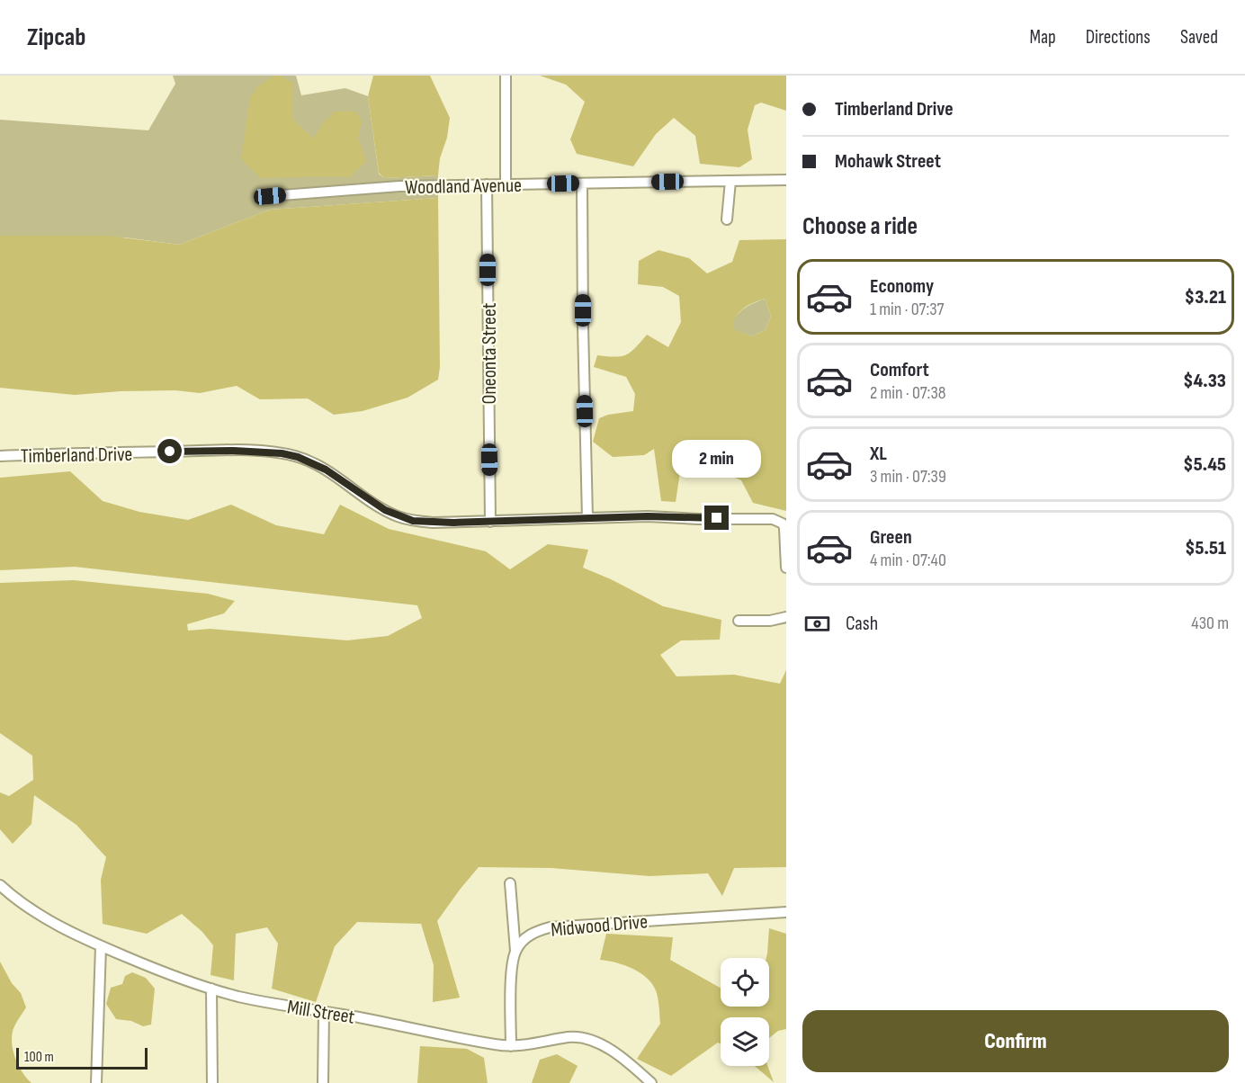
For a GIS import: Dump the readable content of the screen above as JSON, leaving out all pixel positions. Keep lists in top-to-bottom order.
{
  "streets": {
    "street": [
      "Woodland Avenue",
      "Oneonta Street",
      "Timberland Drive",
      "Midwood Drive",
      "Mill Street"
    ]
  },
  "crossings": [
    ["Woodland Avenue", "Oneonta Street"],
    ["Oneonta Street", "Timberland Drive"]
  ],
  "scale_bar": "100 m",
  "page": {
    "header": "Zipcab",
    "nav": ["Map", "Directions", "Saved"],
    "banner": ["Timberland Drive", "Mohawk Street"],
    "heading": "Choose a ride",
    "list": [
      {
        "name": "Economy",
        "note": "1 min · 07:37",
        "value": "$3.21"
      },
      {
        "name": "Comfort",
        "note": "2 min · 07:38",
        "value": "$4.33"
      },
      {
        "name": "XL",
        "note": "3 min · 07:39",
        "value": "$5.45"
      },
      {
        "name": "Green",
        "note": "4 min · 07:40",
        "value": "$5.51"
      }
    ],
    "bubble": "2 min",
    "pay": ["Cash", "430 m"],
    "buttons": "Confirm",
    "scale": "100 m"
  }
}
